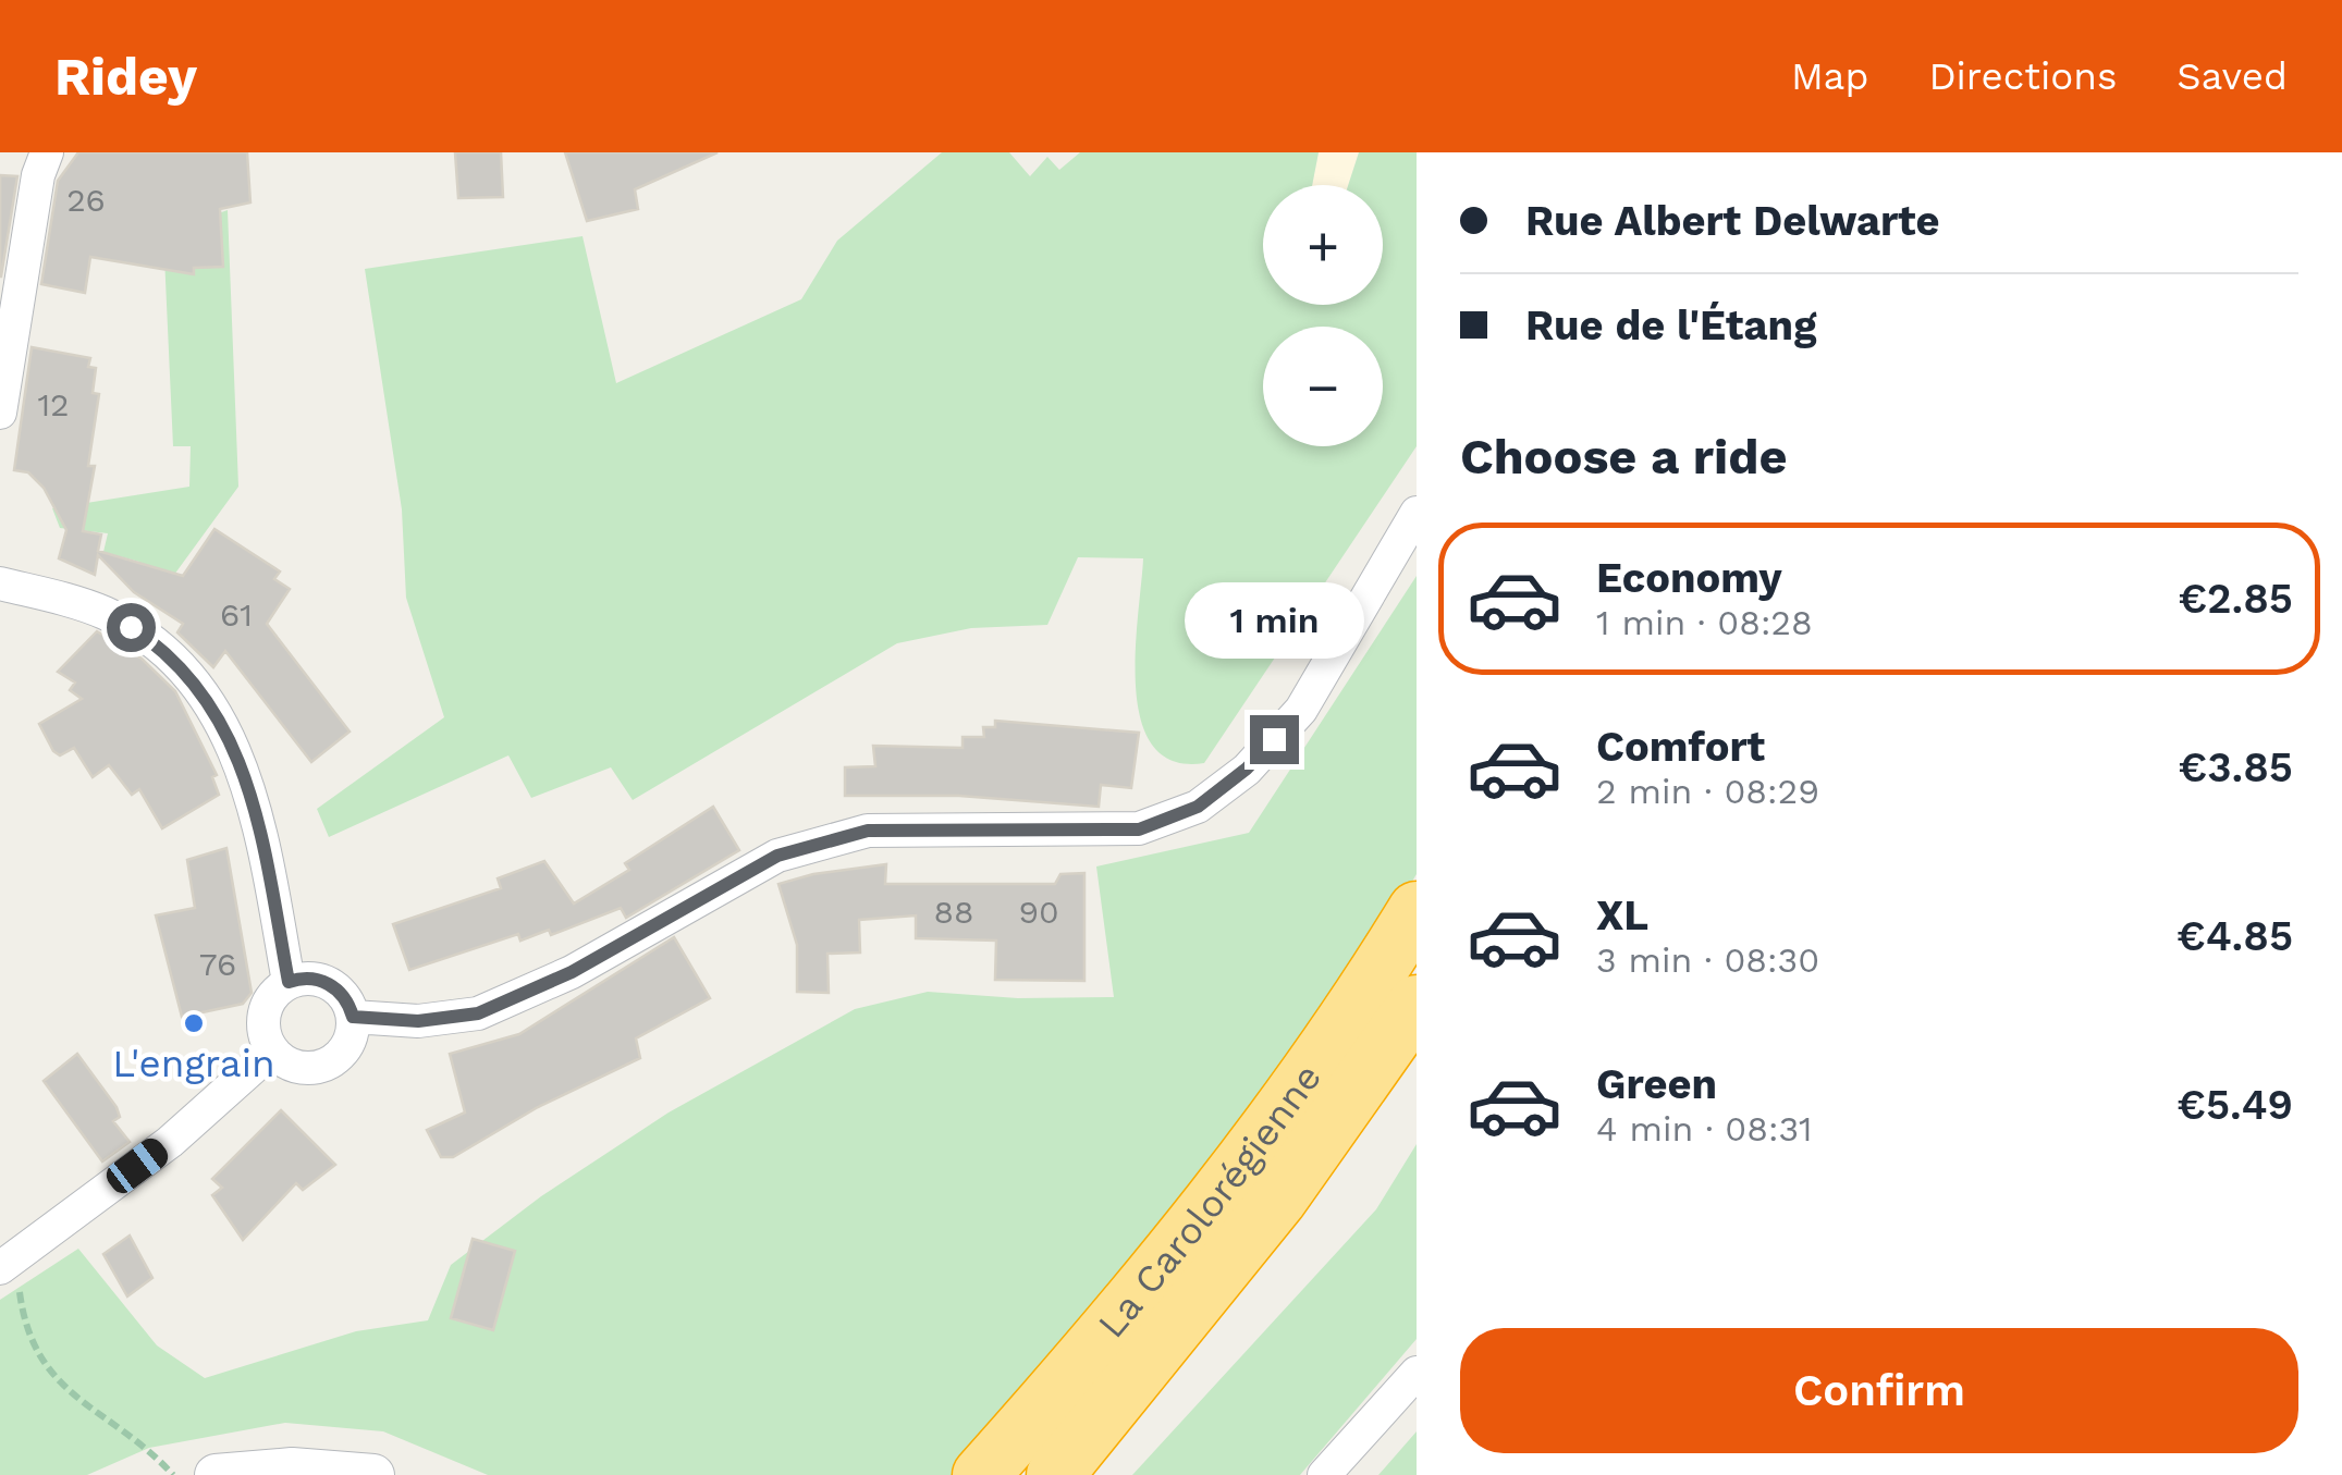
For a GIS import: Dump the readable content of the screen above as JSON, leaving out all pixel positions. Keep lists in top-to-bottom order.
{
  "streets": {
    "highway": ["La Carolorégienne"]
  },
  "places": ["L'engrain"],
  "house_numbers": [
    "26",
    "12",
    "61",
    "88",
    "90",
    "76"
  ],
  "page": {
    "header": "Ridey",
    "nav": ["Map", "Directions", "Saved"],
    "banner": ["Rue Albert Delwarte", "Rue de l'Étang"],
    "map_buttons": ["+", "−"],
    "heading": "Choose a ride",
    "list": [
      {
        "name": "Economy",
        "note": "1 min · 08:28",
        "value": "€2.85"
      },
      {
        "name": "Comfort",
        "note": "2 min · 08:29",
        "value": "€3.85"
      },
      {
        "name": "XL",
        "note": "3 min · 08:30",
        "value": "€4.85"
      },
      {
        "name": "Green",
        "note": "4 min · 08:31",
        "value": "€5.49"
      }
    ],
    "bubble": "1 min",
    "buttons": "Confirm"
  }
}
